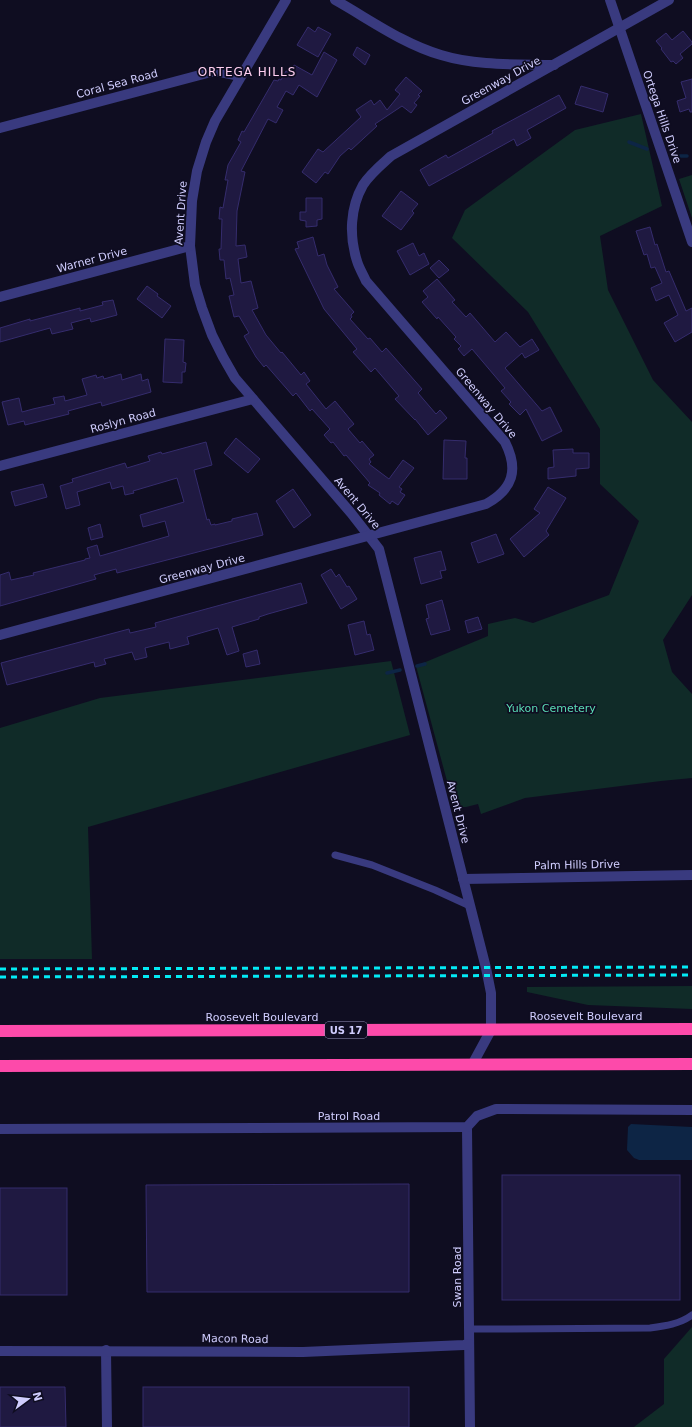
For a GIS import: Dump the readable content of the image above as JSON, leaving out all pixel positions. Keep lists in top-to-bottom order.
{
  "streets": {
    "highway": ["Roosevelt Boulevard", "US 17"],
    "street": [
      "Greenway Drive",
      "Coral Sea Road",
      "Ortega Hills Drive",
      "Avent Drive",
      "Warner Drive",
      "Roslyn Road",
      "Palm Hills Drive",
      "Patrol Road",
      "Swan Road",
      "Macon Road"
    ]
  },
  "crossings": [
    ["Greenway Drive", "Ortega Hills Drive"],
    ["Greenway Drive", "Avent Drive"],
    ["Coral Sea Road", "Avent Drive"],
    ["Avent Drive", "Warner Drive"],
    ["Avent Drive", "Roslyn Road"],
    ["Avent Drive", "Palm Hills Drive"],
    ["Avent Drive", "Roosevelt Boulevard"],
    ["Patrol Road", "Swan Road"],
    ["Swan Road", "Macon Road"]
  ],
  "districts": ["ORTEGA HILLS"],
  "parks": ["Yukon Cemetery"],
  "north": "right"
}
